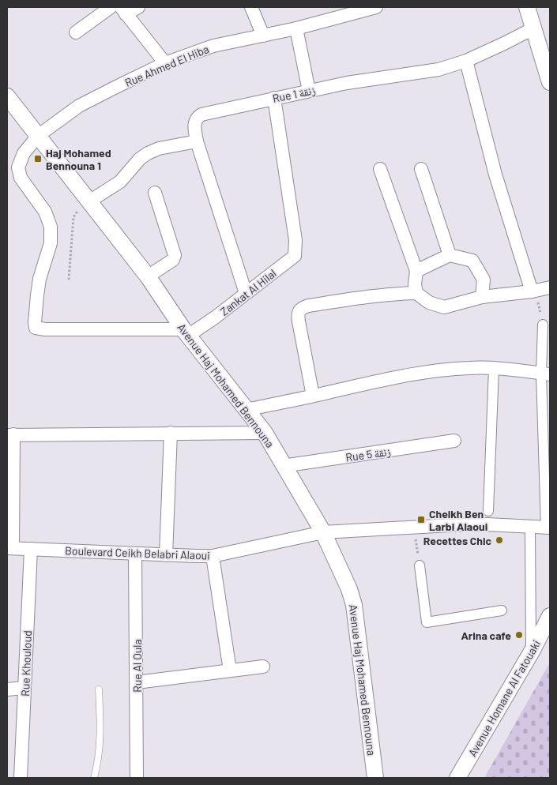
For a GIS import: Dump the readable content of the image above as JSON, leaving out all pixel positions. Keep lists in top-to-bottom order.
{
  "streets": {
    "street": [
      "Rue Ahmed El Hiba",
      "Rue 1 زنقة",
      "Zankat Al Hilal",
      "Avenue Haj Mohamed Bennouna",
      "Rue 5 زنقة",
      "Boulevard Ceikh Belabri Alaoui",
      "Rue Khouloud",
      "Rue Al Oula",
      "Avenue Homane Al Fatouaki"
    ]
  },
  "crossings": [
    ["Rue Ahmed El Hiba", "Zankat Al Hilal"],
    ["Rue Ahmed El Hiba", "Avenue Haj Mohamed Bennouna"],
    ["Rue 1 زنقة", "Zankat Al Hilal"],
    ["Zankat Al Hilal", "Avenue Haj Mohamed Bennouna"],
    ["Avenue Haj Mohamed Bennouna", "Rue 5 زنقة"],
    ["Avenue Haj Mohamed Bennouna", "Boulevard Ceikh Belabri Alaoui"],
    ["Boulevard Ceikh Belabri Alaoui", "Rue Khouloud"],
    ["Boulevard Ceikh Belabri Alaoui", "Rue Al Oula"]
  ],
  "places": {
    "transit": ["Haj Mohamed Bennouna 1", "Cheikh Ben Larbi Alaoui"],
    "other": ["Recettes Chic", "Arina cafe"]
  }
}
